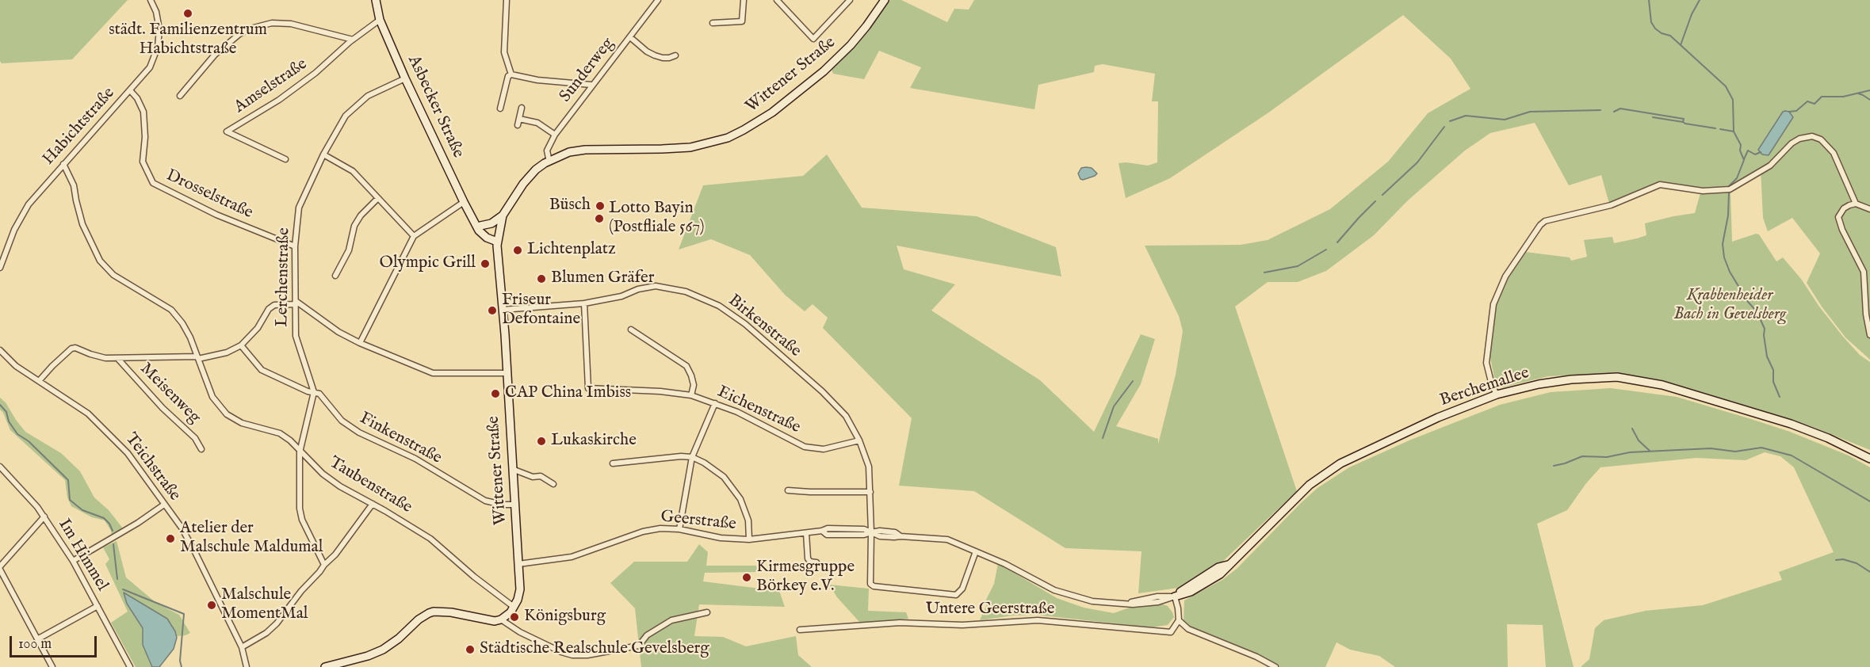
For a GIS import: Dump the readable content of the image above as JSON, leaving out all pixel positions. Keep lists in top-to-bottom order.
{
  "streets": {
    "main road": ["Wittener Straße", "Asbecker Straße", "Berchemallee"],
    "street": [
      "Sunderweg",
      "Amselstraße",
      "Habichtstraße",
      "Drosselstraße",
      "Lerchenstraße",
      "Birkenstraße",
      "Meisenweg",
      "Eichenstraße",
      "Finkenstraße",
      "Teichstraße",
      "Taubenstraße",
      "Geerstraße",
      "Im Himmel",
      "Untere Geerstraße"
    ]
  },
  "crossings": [
    ["Sunderweg", "Wittener Straße"],
    ["Wittener Straße", "Asbecker Straße"],
    ["Wittener Straße", "Birkenstraße"],
    ["Wittener Straße", "Finkenstraße"],
    ["Wittener Straße", "Taubenstraße"],
    ["Wittener Straße", "Geerstraße"],
    ["Amselstraße", "Asbecker Straße"],
    ["Asbecker Straße", "Lerchenstraße"],
    ["Habichtstraße", "Drosselstraße"],
    ["Habichtstraße", "Taubenstraße"],
    ["Drosselstraße", "Lerchenstraße"],
    ["Lerchenstraße", "Meisenweg"],
    ["Lerchenstraße", "Finkenstraße"],
    ["Birkenstraße", "Eichenstraße"],
    ["Birkenstraße", "Geerstraße"],
    ["Berchemallee", "Geerstraße"],
    ["Meisenweg", "Finkenstraße"],
    ["Meisenweg", "Teichstraße"],
    ["Meisenweg", "Taubenstraße"]
  ],
  "parks": ["Krabbenheider Bach in Gevelsberg"],
  "places": [
    "städt. Familienzentrum Habichtstraße",
    "Büsch",
    "Lotto Bayin (Postfliale 567)",
    "Lichtenplatz",
    "Olympic Grill",
    "Blumen Gräfer",
    "Friseur Defontaine",
    "CAP China Imbiss",
    "Lukaskirche",
    "Atelier der Malschule Maldumal",
    "Kirmesgruppe Börkey e.V.",
    "Malschule MomentMal",
    "Königsburg",
    "Städtische Realschule Gevelsberg"
  ],
  "scale_bar": "100 m"
}
